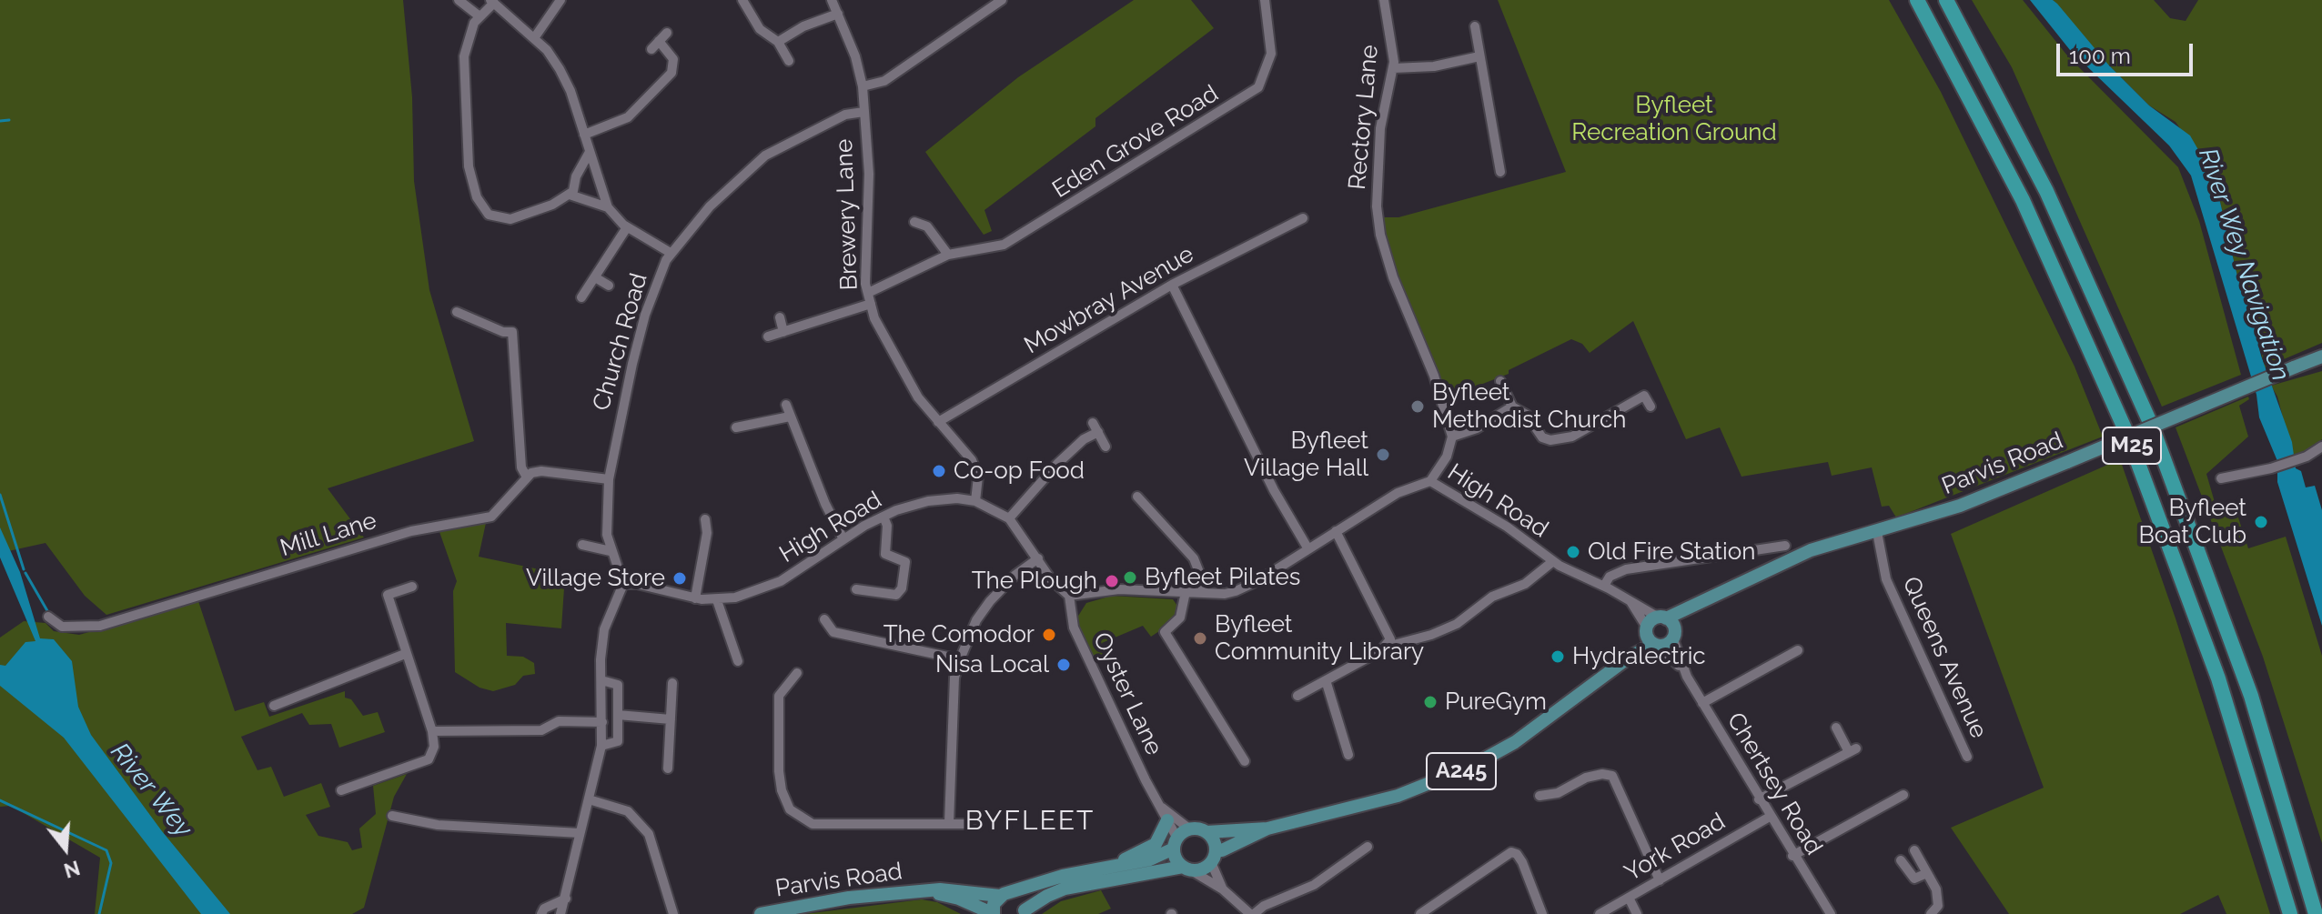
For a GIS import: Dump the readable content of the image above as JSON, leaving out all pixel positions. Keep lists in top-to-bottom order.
{
  "streets": {
    "highway": ["M25"],
    "main road": ["Parvis Road", "A245"],
    "street": [
      "Rectory Lane",
      "Eden Grove Road",
      "Brewery Lane",
      "Mowbray Avenue",
      "Church Road",
      "High Road",
      "Mill Lane",
      "Queens Avenue",
      "Oyster Lane",
      "Chertsey Road",
      "York Road"
    ]
  },
  "crossings": [
    ["Eden Grove Road", "Brewery Lane"],
    ["Brewery Lane", "Mowbray Avenue"],
    ["Brewery Lane", "Church Road"],
    ["Brewery Lane", "High Road"],
    ["Church Road", "High Road"],
    ["Parvis Road", "High Road"],
    ["Parvis Road", "Queens Avenue"],
    ["Parvis Road", "A245"],
    ["Parvis Road", "Chertsey Road"],
    ["High Road", "Oyster Lane"],
    ["High Road", "Chertsey Road"],
    ["Oyster Lane", "A245"],
    ["A245", "Chertsey Road"],
    ["Chertsey Road", "York Road"]
  ],
  "districts": ["BYFLEET"],
  "water": ["River Wey Navigation", "River Wey"],
  "parks": ["Byfleet Recreation Ground"],
  "places": [
    "Byfleet Methodist Church",
    "Byfleet Village Hall",
    "Co-op Food",
    "Byfleet Boat Club",
    "Old Fire Station",
    "Byfleet Pilates",
    "Village Store",
    "The Plough",
    "The Comodor",
    "Byfleet Community Library",
    "Hydralectric",
    "Nisa Local",
    "PureGym"
  ],
  "scale_bar": "100 m",
  "north": "bottom"
}
